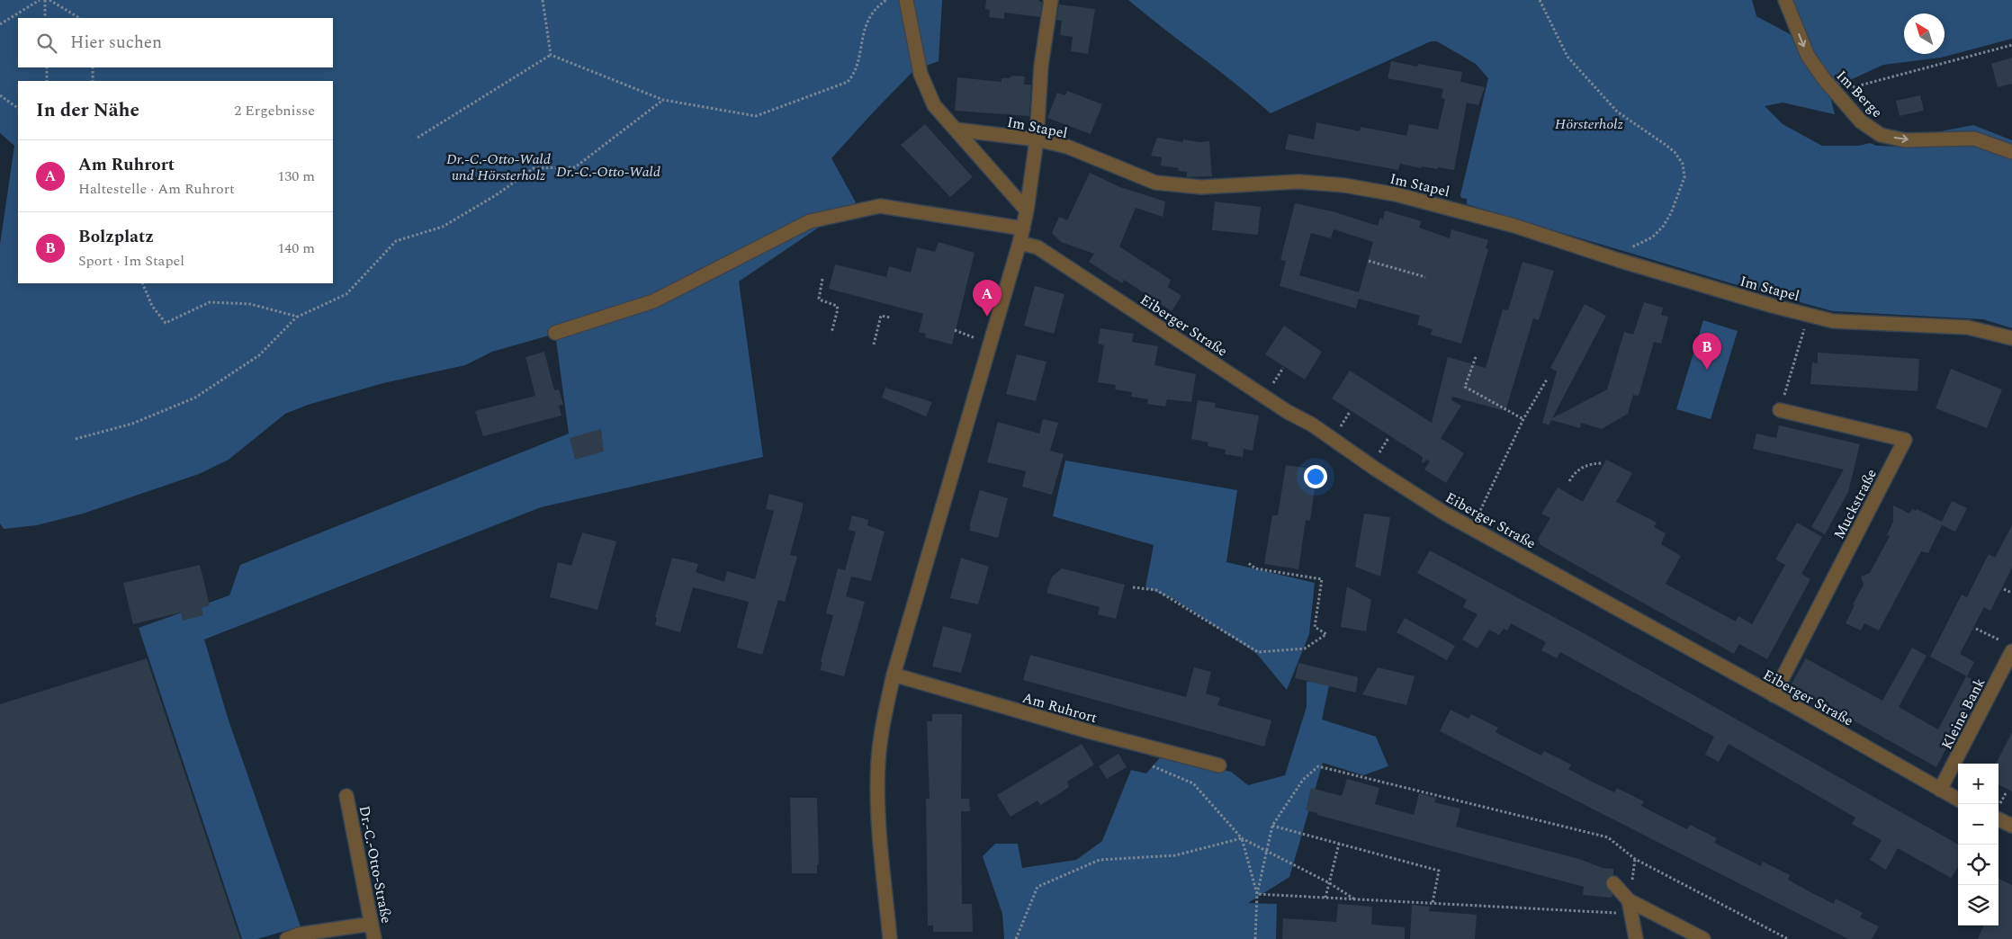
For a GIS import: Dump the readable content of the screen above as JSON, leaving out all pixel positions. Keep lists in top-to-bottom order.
{
  "streets": {
    "street": [
      "Im Berge",
      "Im Stapel",
      "Eiberger Straße",
      "Muckstraße",
      "Am Ruhrort",
      "Kleine Bank",
      "Dr.-C.-Otto-Straße"
    ]
  },
  "crossings": [
    ["Eiberger Straße", "Muckstraße"],
    ["Eiberger Straße", "Kleine Bank"]
  ],
  "one_way": ["Im Berge"],
  "parks": ["Hörsterholz", "Dr.-C.-Otto-Wald und Hörsterholz", "Dr.-C.-Otto-Wald"],
  "north": "top left",
  "page": {
    "search": "Hier suchen",
    "heading": ["In der Nähe", "2 Ergebnisse"],
    "list": [
      {
        "mark": "A",
        "name": "Am Ruhrort",
        "note": "Haltestelle · Am Ruhrort",
        "value": "130 m"
      },
      {
        "mark": "B",
        "name": "Bolzplatz",
        "note": "Sport · Im Stapel",
        "value": "140 m"
      }
    ],
    "pins": ["A", "B"],
    "map_buttons": ["+", "−"]
  }
}
